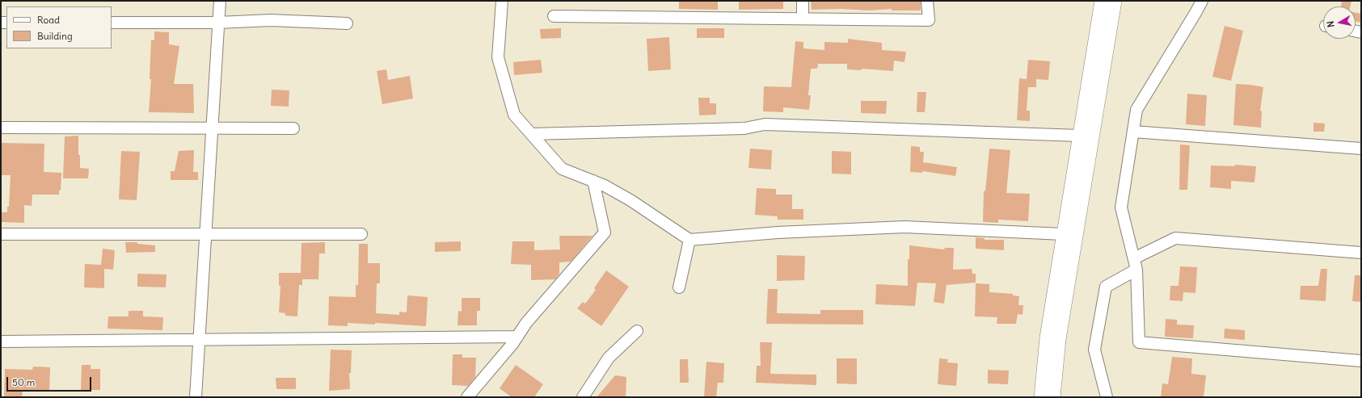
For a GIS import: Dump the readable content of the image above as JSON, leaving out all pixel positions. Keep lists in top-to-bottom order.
{
  "legend": ["Road", "Building"],
  "scale_bar": "50 m",
  "north": "left"
}
